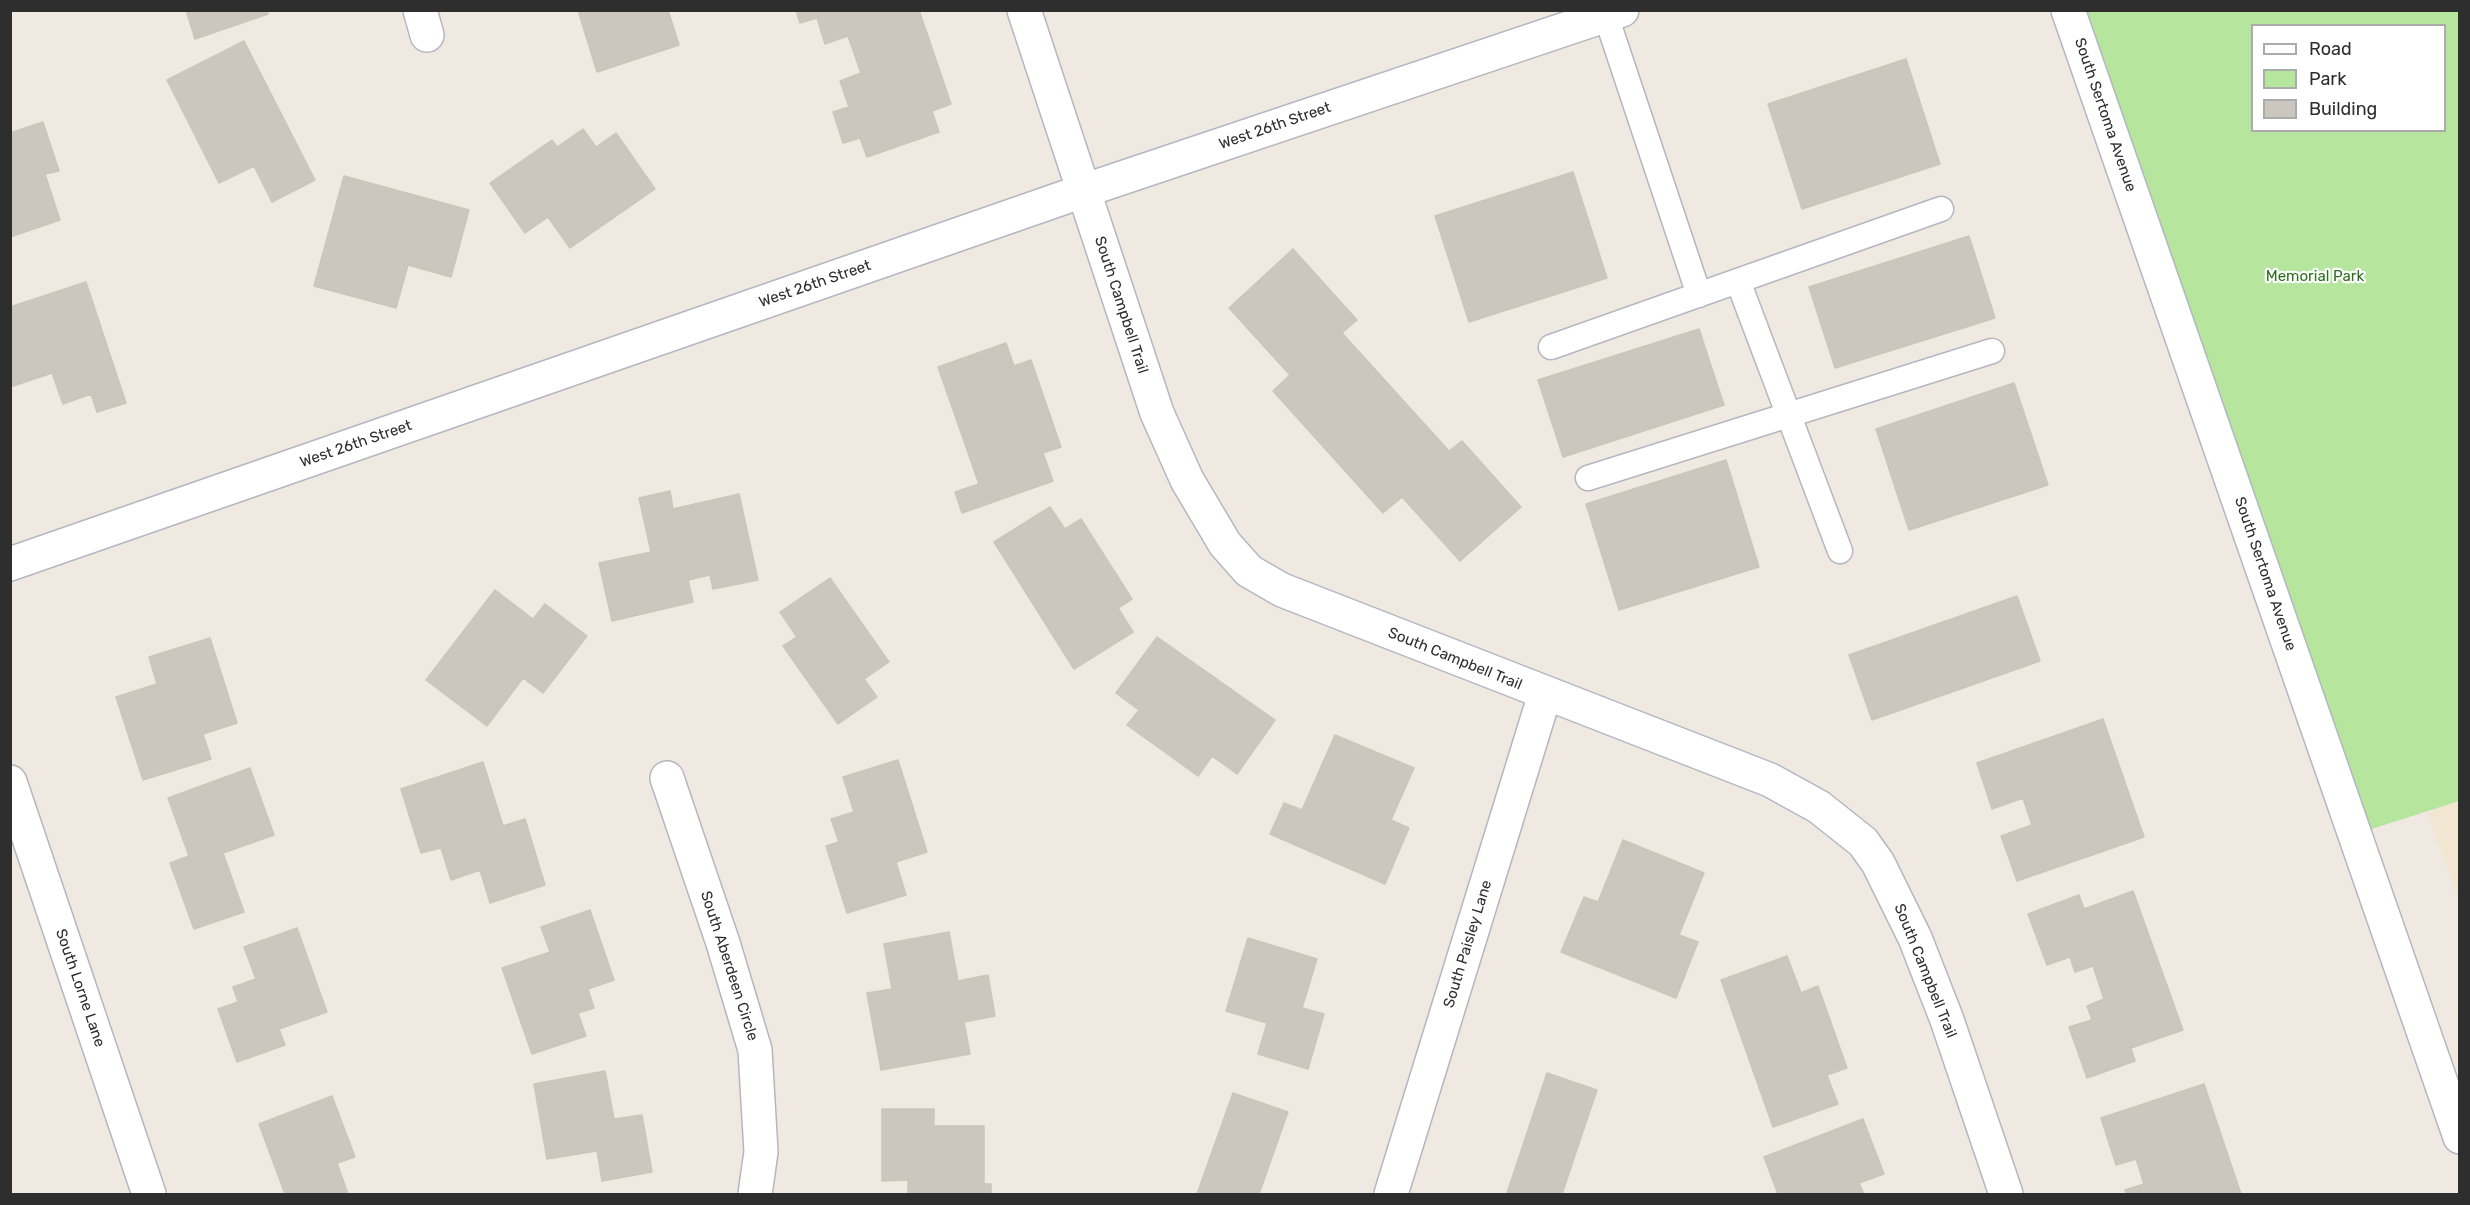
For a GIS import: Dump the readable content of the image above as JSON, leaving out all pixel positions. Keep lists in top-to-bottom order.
{
  "streets": {
    "street": [
      "South Sertoma Avenue",
      "West 26th Street",
      "South Campbell Trail",
      "South Paisley Lane",
      "South Aberdeen Circle",
      "South Lorne Lane"
    ]
  },
  "crossings": [
    ["West 26th Street", "South Campbell Trail"],
    ["South Campbell Trail", "South Paisley Lane"]
  ],
  "parks": ["Memorial Park"],
  "legend": ["Road", "Park", "Building"]
}
